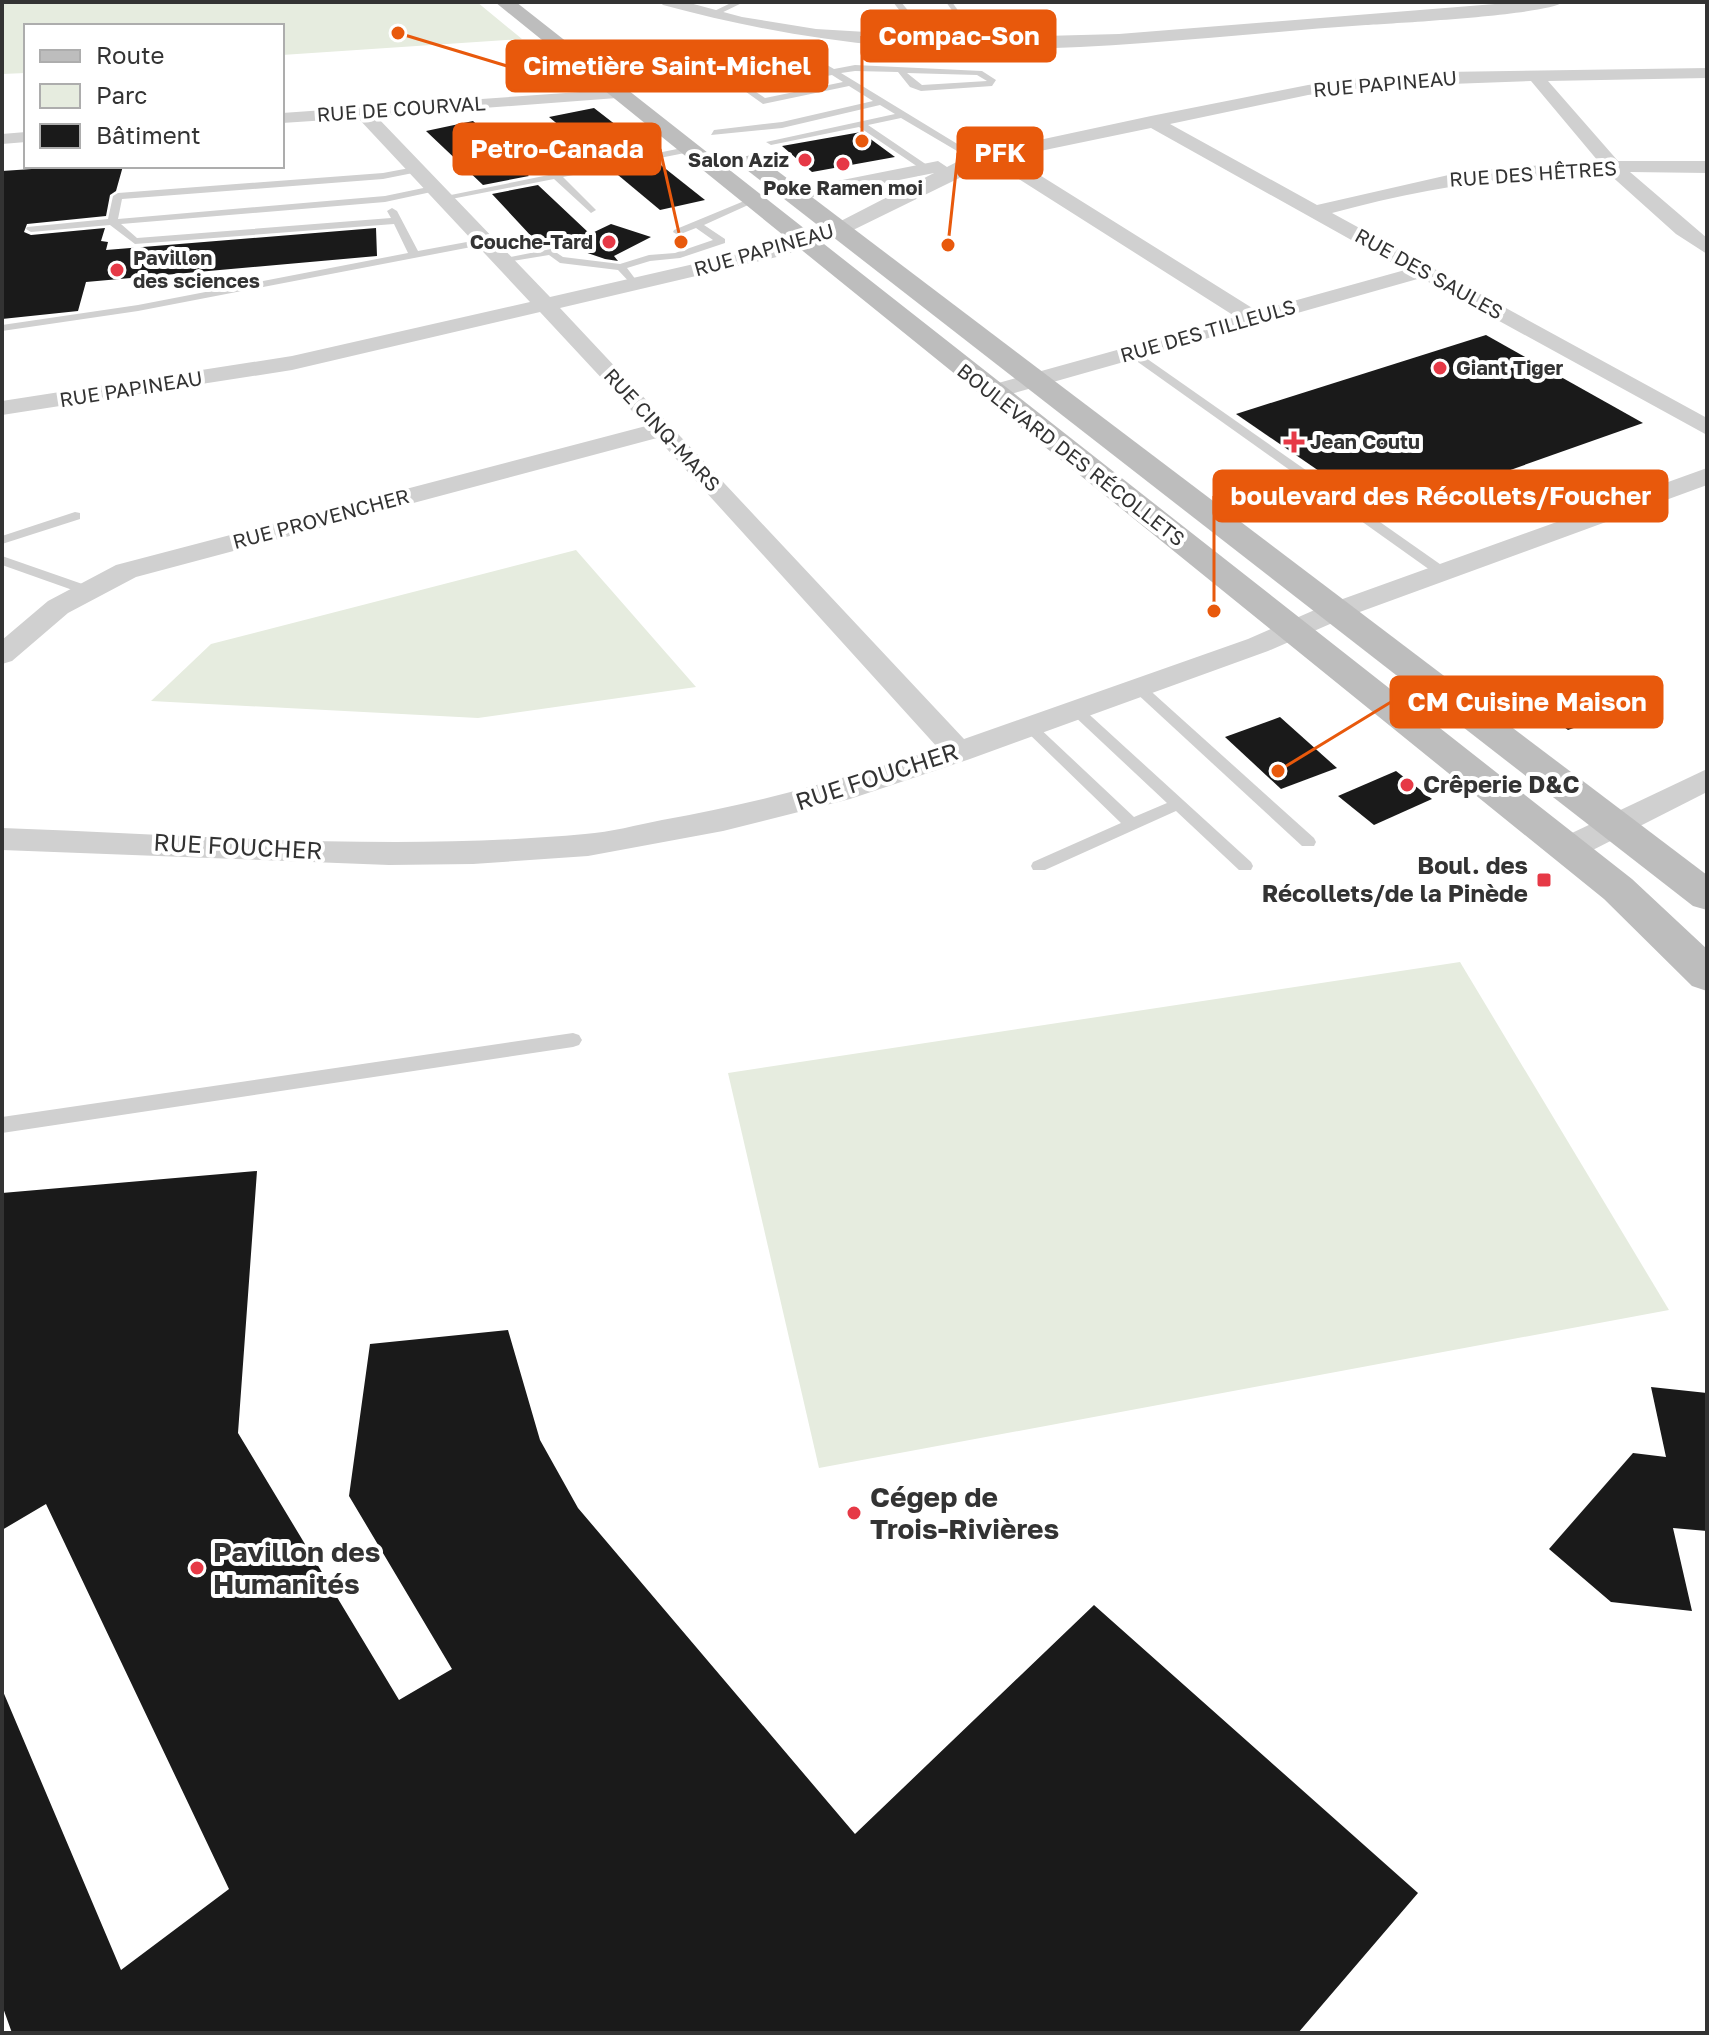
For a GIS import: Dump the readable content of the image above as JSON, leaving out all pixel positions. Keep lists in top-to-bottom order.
{
  "streets": {
    "main road": ["BOULEVARD DES RÉCOLLETS"],
    "street": [
      "RUE PAPINEAU",
      "RUE DE COURVAL",
      "RUE DES HÊTRES",
      "RUE DES SAULES",
      "RUE DES TILLEULS",
      "RUE CINQ-MARS",
      "RUE PROVENCHER",
      "RUE FOUCHER"
    ]
  },
  "crossings": [
    ["RUE PAPINEAU", "RUE DES SAULES"],
    ["RUE PAPINEAU", "RUE CINQ-MARS"],
    ["RUE PAPINEAU", "BOULEVARD DES RÉCOLLETS"],
    ["RUE DE COURVAL", "RUE CINQ-MARS"],
    ["RUE DE COURVAL", "BOULEVARD DES RÉCOLLETS"],
    ["RUE DES HÊTRES", "RUE DES SAULES"],
    ["RUE DES SAULES", "RUE DES TILLEULS"],
    ["RUE DES TILLEULS", "BOULEVARD DES RÉCOLLETS"],
    ["RUE CINQ-MARS", "RUE PROVENCHER"],
    ["RUE CINQ-MARS", "RUE FOUCHER"],
    ["BOULEVARD DES RÉCOLLETS", "RUE FOUCHER"]
  ],
  "places": {
    "other": [
      "Cimetière Saint-Michel",
      "Compac-Son",
      "Salon Aziz",
      "Poke Ramen moi",
      "Couche-Tard",
      "Petro-Canada",
      "PFK",
      "Pavillon des sciences",
      "Giant Tiger",
      "boulevard des Récollets/Foucher",
      "CM Cuisine Maison",
      "Crêperie D&C",
      "Cégep de Trois-Rivières",
      "Pavillon des Humanités"
    ],
    "health": ["Jean Coutu"],
    "transit": ["Boul. des Récollets/de la Pinède"]
  },
  "legend": ["Route", "Parc", "Bâtiment"]
}
